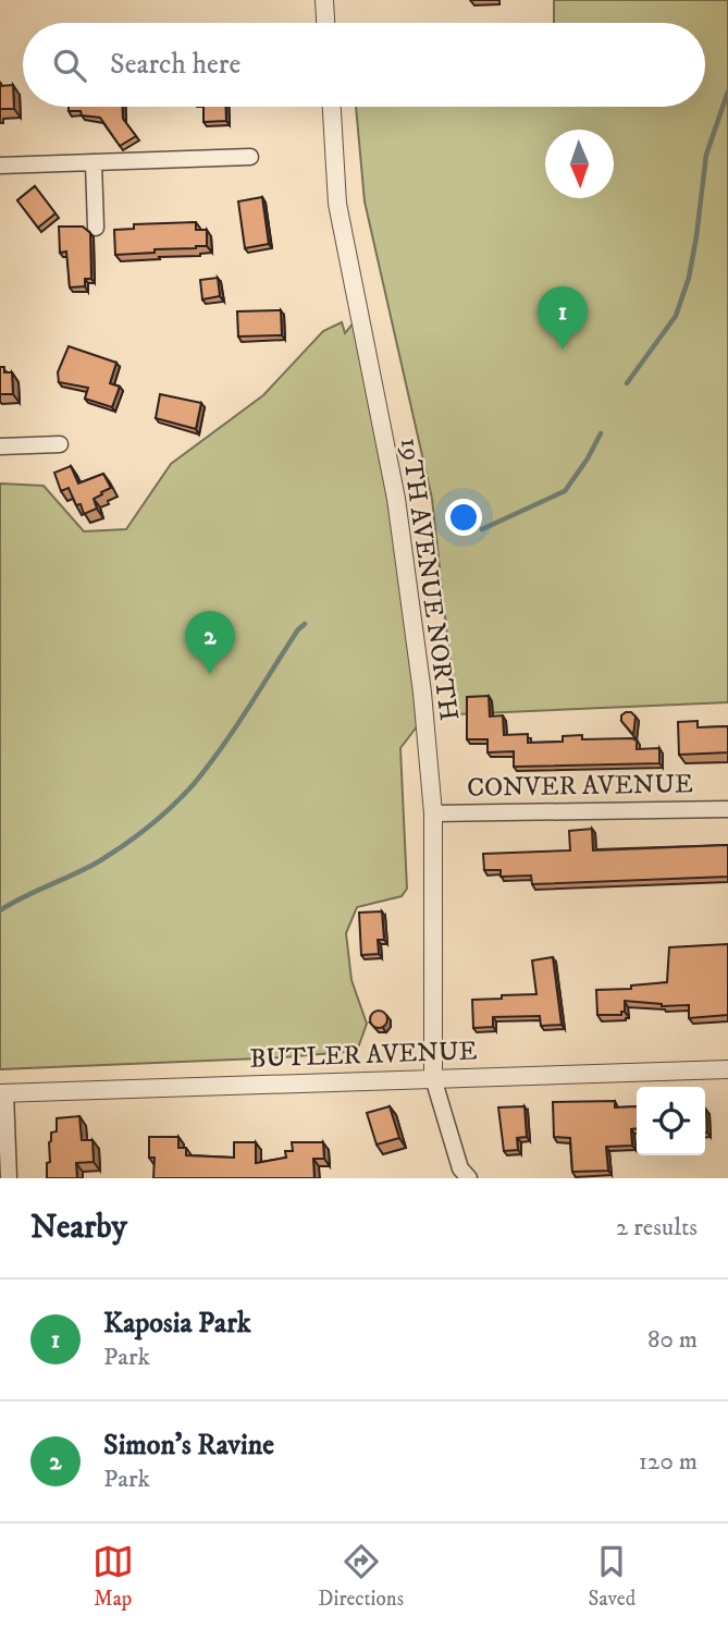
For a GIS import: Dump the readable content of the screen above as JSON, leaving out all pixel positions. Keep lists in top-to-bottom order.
{
  "streets": {
    "street": ["19TH AVENUE NORTH", "CONVER AVENUE", "BUTLER AVENUE"]
  },
  "crossings": [
    ["19TH AVENUE NORTH", "CONVER AVENUE"],
    ["19TH AVENUE NORTH", "BUTLER AVENUE"]
  ],
  "north": "bottom",
  "page": {
    "search": "Search here",
    "pins": ["1", "2"],
    "heading": ["Nearby", "2 results"],
    "list": [
      {
        "mark": "1",
        "name": "Kaposia Park",
        "note": "Park",
        "value": "80 m"
      },
      {
        "mark": "2",
        "name": "Simon's Ravine",
        "note": "Park",
        "value": "120 m"
      }
    ],
    "nav": ["Map", "Directions", "Saved"]
  }
}
